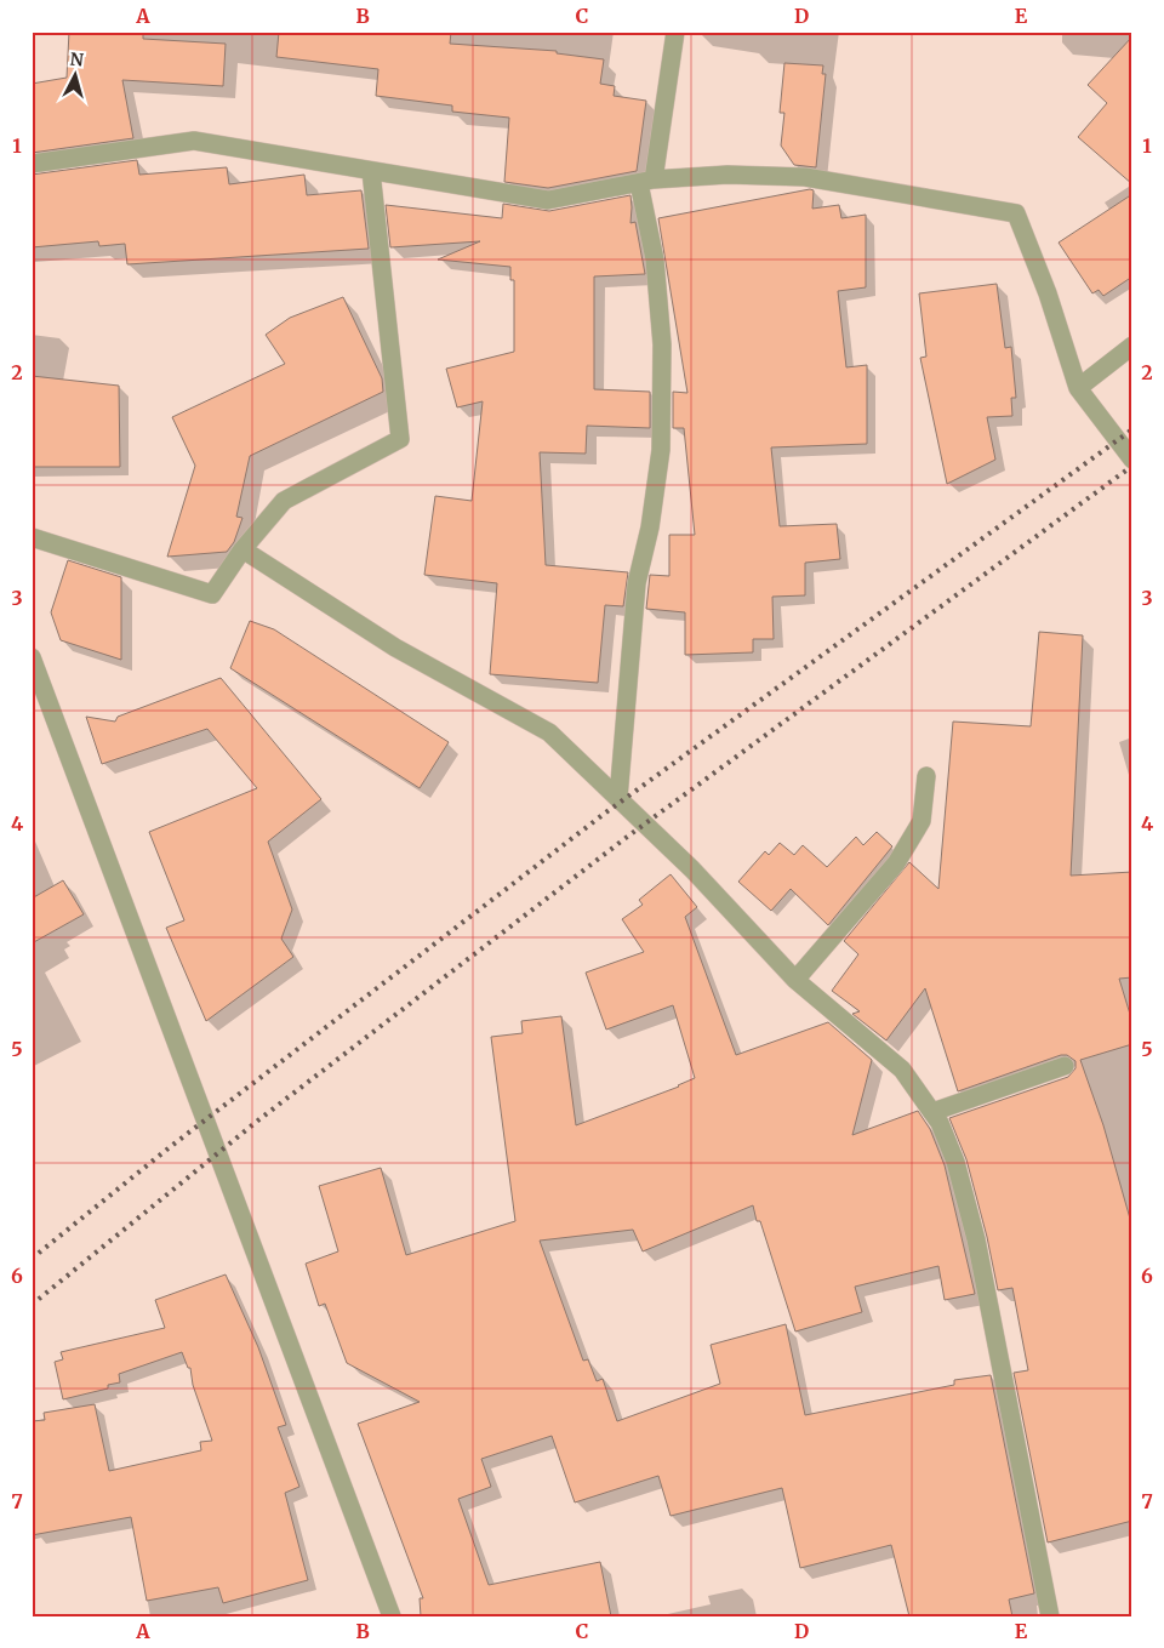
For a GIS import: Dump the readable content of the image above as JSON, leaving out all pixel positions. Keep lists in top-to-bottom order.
{
  "north": "top",
  "grid": {
    "columns": [
      "A",
      "B",
      "C",
      "D",
      "E"
    ],
    "rows": [
      "1",
      "2",
      "3",
      "4",
      "5",
      "6",
      "7"
    ]
  }
}
